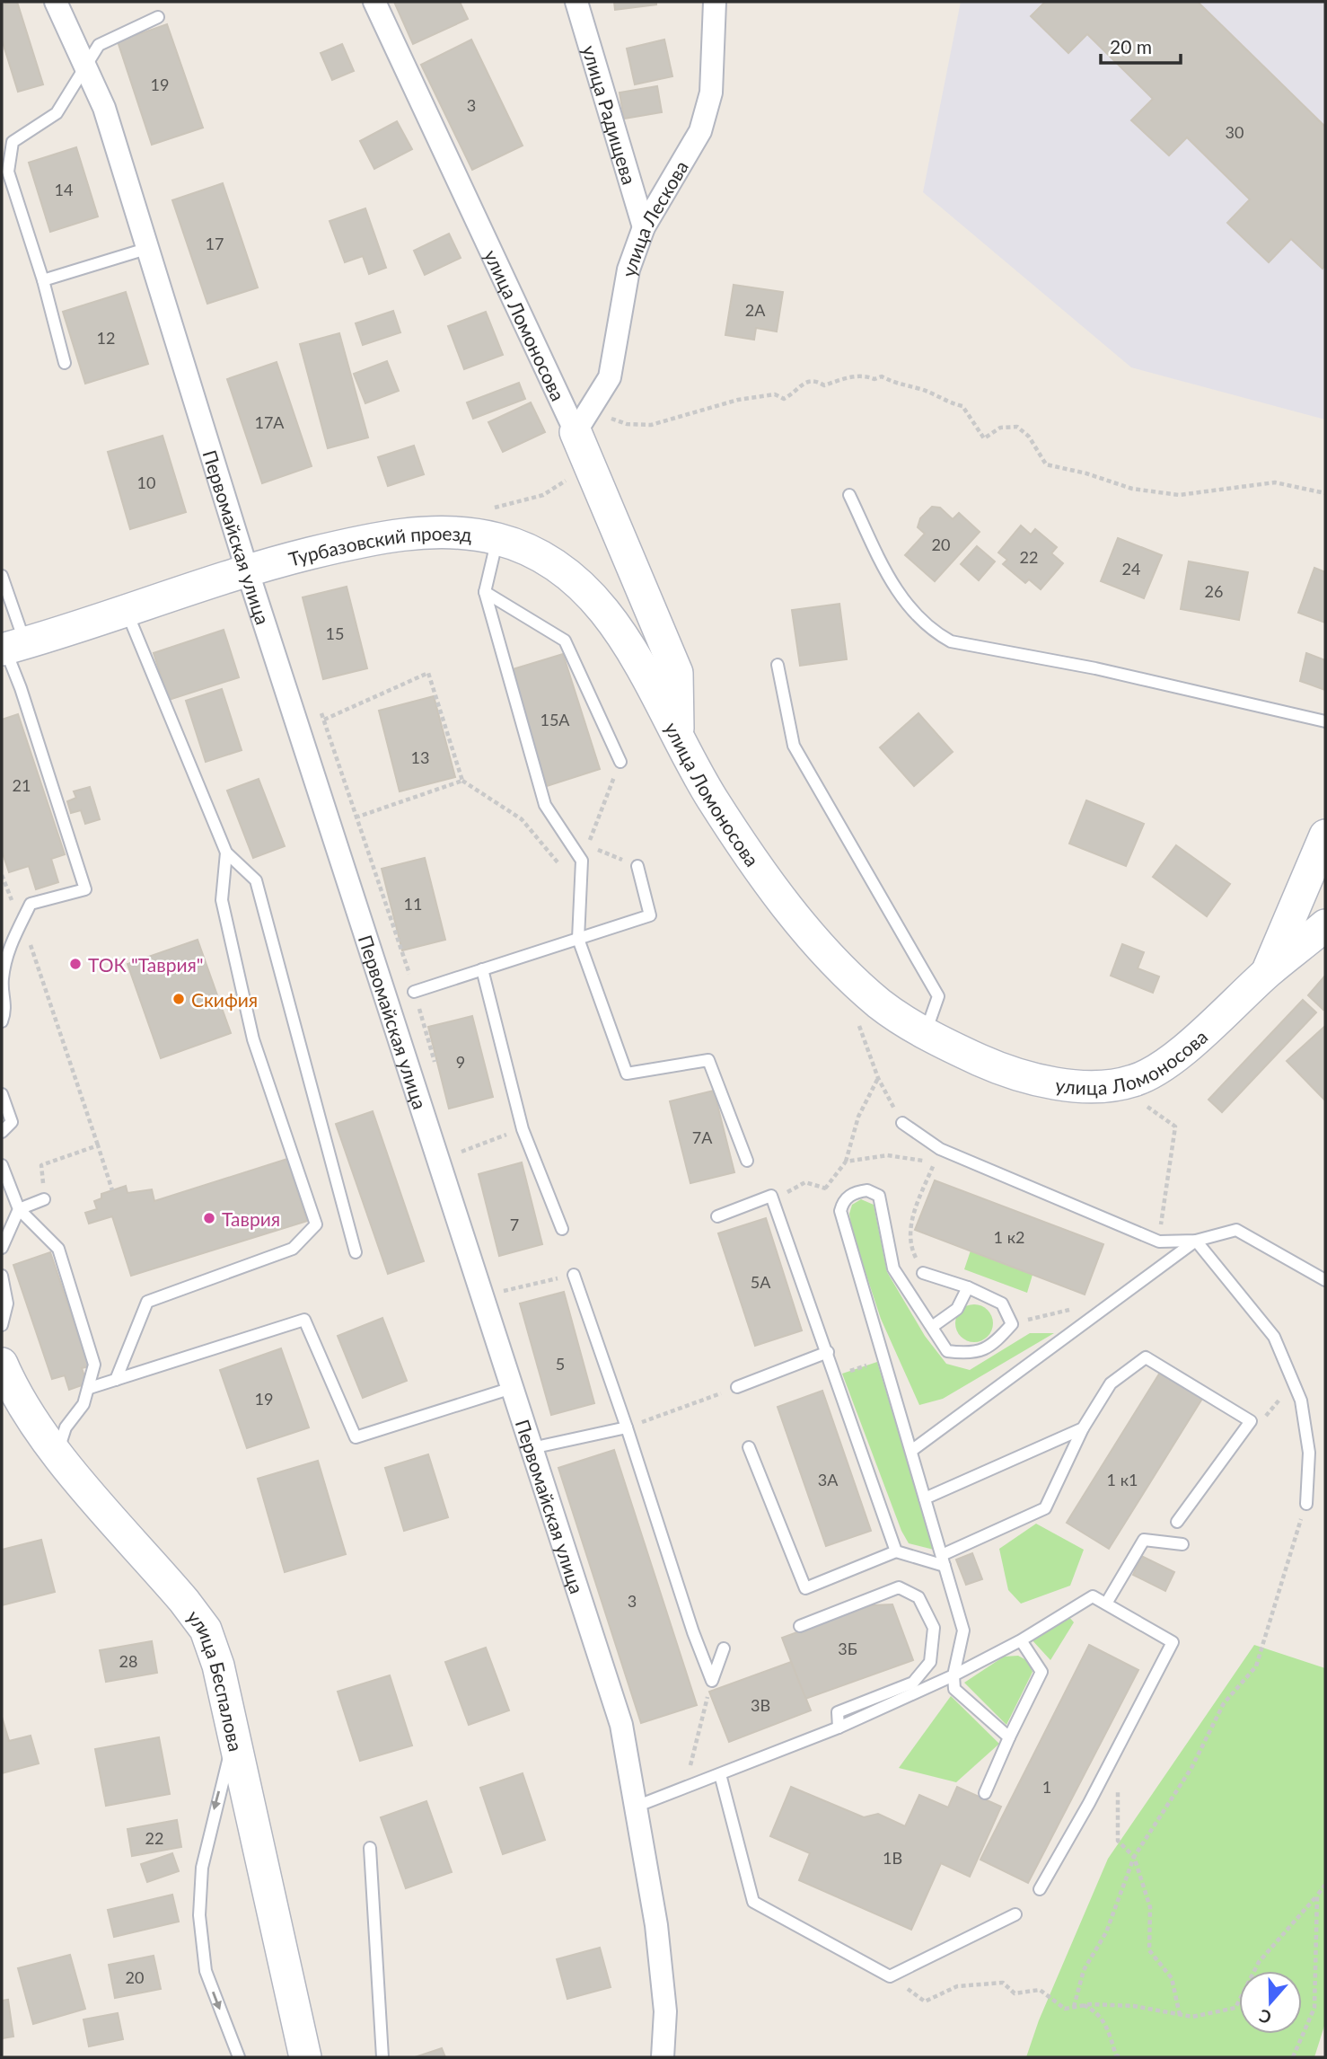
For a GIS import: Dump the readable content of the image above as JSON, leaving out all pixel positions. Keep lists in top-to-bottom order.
{
  "streets": {
    "main road": ["улица Ломоносова", "Турбазовский проезд", "улица Беспалова"],
    "street": ["улица Радищева", "улица Лескова", "Первомайская улица"]
  },
  "crossings": [
    ["улица Радищева", "улица Лескова"],
    ["улица Лескова", "улица Ломоносова"],
    ["улица Ломоносова", "Турбазовский проезд"],
    ["Первомайская улица", "Турбазовский проезд"]
  ],
  "places": ["ТОК \"Таврия\"", "Скифия", "Таврия"],
  "house_numbers": [
    "19",
    "3",
    "30",
    "14",
    "17",
    "2А",
    "12",
    "17А",
    "10",
    "20",
    "22",
    "24",
    "26",
    "15",
    "15А",
    "13",
    "21",
    "11",
    "9",
    "7А",
    "7",
    "1 к2",
    "5А",
    "5",
    "19",
    "3А",
    "1 к1",
    "3",
    "3Б",
    "28",
    "3В",
    "1",
    "22",
    "1В",
    "20"
  ],
  "scale_bar": "20 m",
  "north": "bottom"
}
